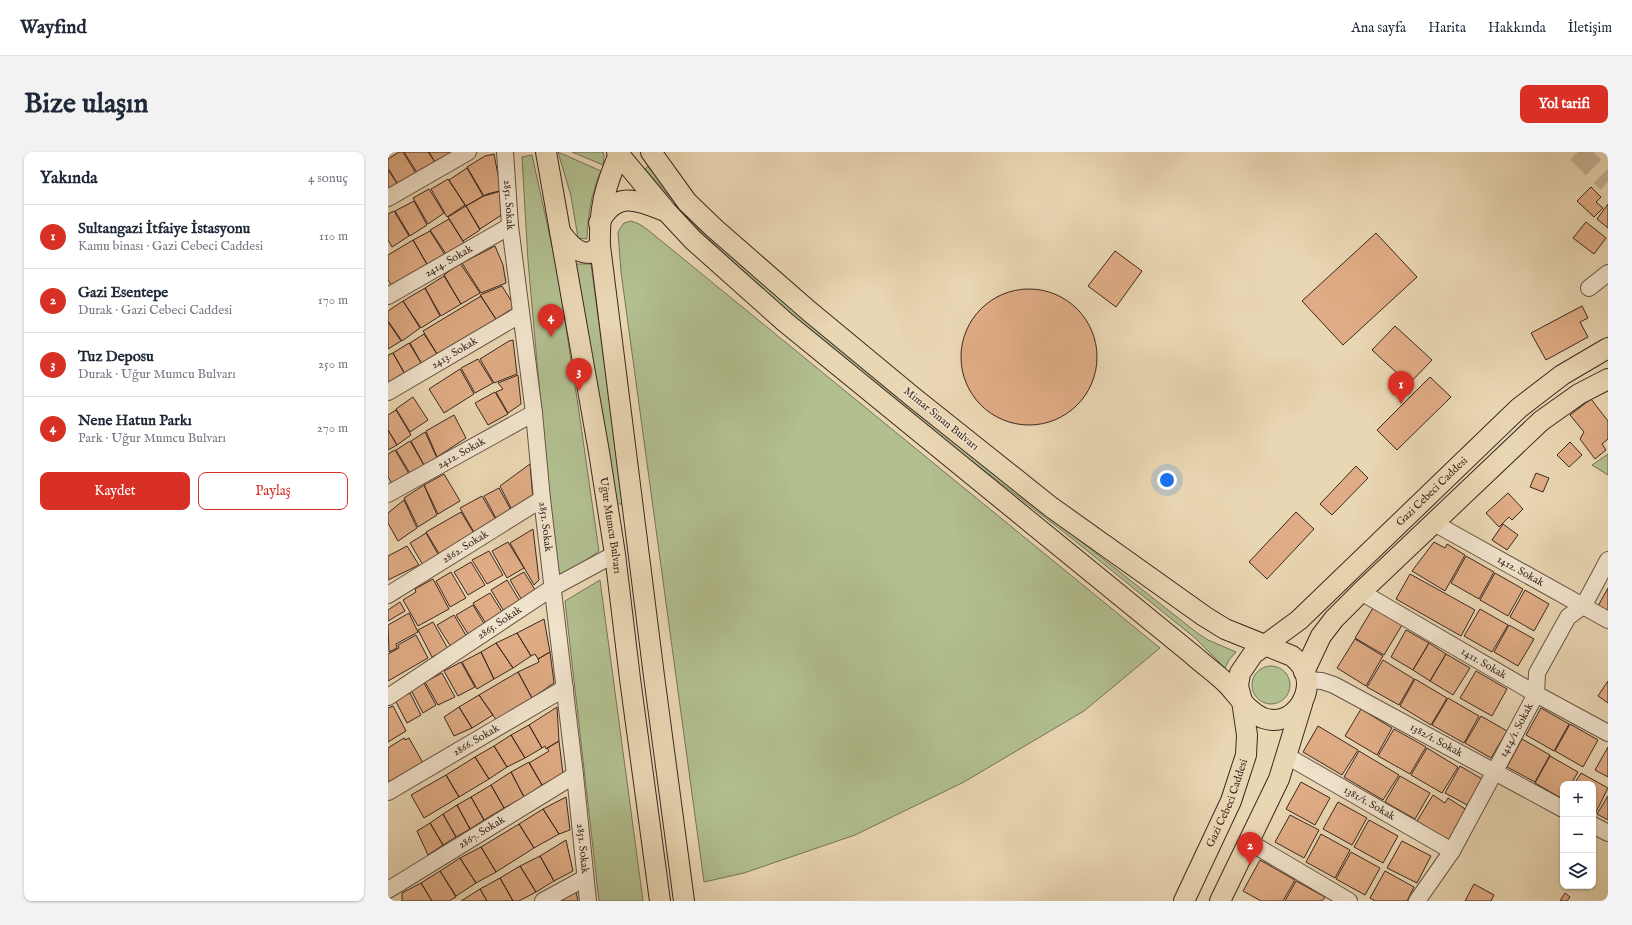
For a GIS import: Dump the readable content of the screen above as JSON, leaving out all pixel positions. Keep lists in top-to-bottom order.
{
  "streets": {
    "main road": ["Mimar Sinan Bulvarı", "Gazi Cebeci Caddesi", "Uğur Mumcu Bulvarı"],
    "street": [
      "2851. Sokak",
      "2414. Sokak",
      "2413. Sokak",
      "2412. Sokak",
      "2862. Sokak",
      "1412. Sokak",
      "2865. Sokak",
      "1411. Sokak",
      "1414/1. Sokak",
      "2866. Sokak",
      "1382/1. Sokak",
      "1381/1. Sokak",
      "2867. Sokak"
    ]
  },
  "crossings": [
    ["2851. Sokak", "2414. Sokak"],
    ["2851. Sokak", "2413. Sokak"],
    ["2851. Sokak", "2412. Sokak"],
    ["2851. Sokak", "2862. Sokak"],
    ["2851. Sokak", "2865. Sokak"],
    ["2851. Sokak", "2866. Sokak"],
    ["2851. Sokak", "2867. Sokak"],
    ["Mimar Sinan Bulvarı", "Gazi Cebeci Caddesi"],
    ["Mimar Sinan Bulvarı", "1382/1. Sokak"],
    ["Gazi Cebeci Caddesi", "1382/1. Sokak"],
    ["Uğur Mumcu Bulvarı", "2865. Sokak"],
    ["1412. Sokak", "1414/1. Sokak"],
    ["1411. Sokak", "1414/1. Sokak"],
    ["1414/1. Sokak", "1382/1. Sokak"],
    ["1414/1. Sokak", "1381/1. Sokak"]
  ],
  "page": {
    "header": "Wayfind",
    "nav": [
      "Ana sayfa",
      "Harita",
      "Hakkında",
      "İletişim"
    ],
    "buttons": [
      "Yol tarifi",
      ["Kaydet", "Paylaş"]
    ],
    "title": "Bize ulaşın",
    "heading": ["Yakında", "4 sonuç"],
    "list": [
      {
        "mark": "1",
        "name": "Sultangazi İtfaiye İstasyonu",
        "note": "Kamu binası · Gazi Cebeci Caddesi",
        "value": "110 m"
      },
      {
        "mark": "2",
        "name": "Gazi Esentepe",
        "note": "Durak · Gazi Cebeci Caddesi",
        "value": "170 m"
      },
      {
        "mark": "3",
        "name": "Tuz Deposu",
        "note": "Durak · Uğur Mumcu Bulvarı",
        "value": "250 m"
      },
      {
        "mark": "4",
        "name": "Nene Hatun Parkı",
        "note": "Park · Uğur Mumcu Bulvarı",
        "value": "270 m"
      }
    ],
    "pins": [
      "4",
      "3",
      "1",
      "2"
    ],
    "map_buttons": ["+", "−"]
  }
}
